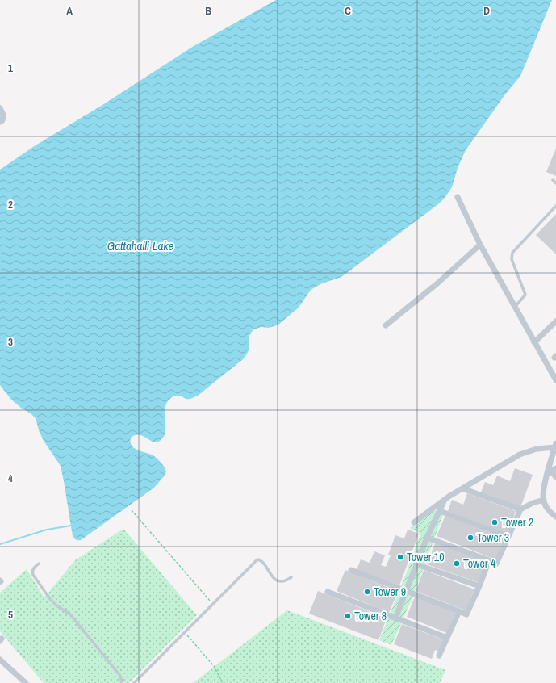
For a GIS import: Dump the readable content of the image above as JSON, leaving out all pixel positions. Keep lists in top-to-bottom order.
{
  "water": ["Gattahalli Lake"],
  "places": [
    "Tower 2",
    "Tower 3",
    "Tower 10",
    "Tower 4",
    "Tower 9",
    "Tower 8"
  ],
  "grid": {
    "columns": [
      "A",
      "B",
      "C",
      "D"
    ],
    "rows": [
      "1",
      "2",
      "3",
      "4",
      "5"
    ]
  }
}
